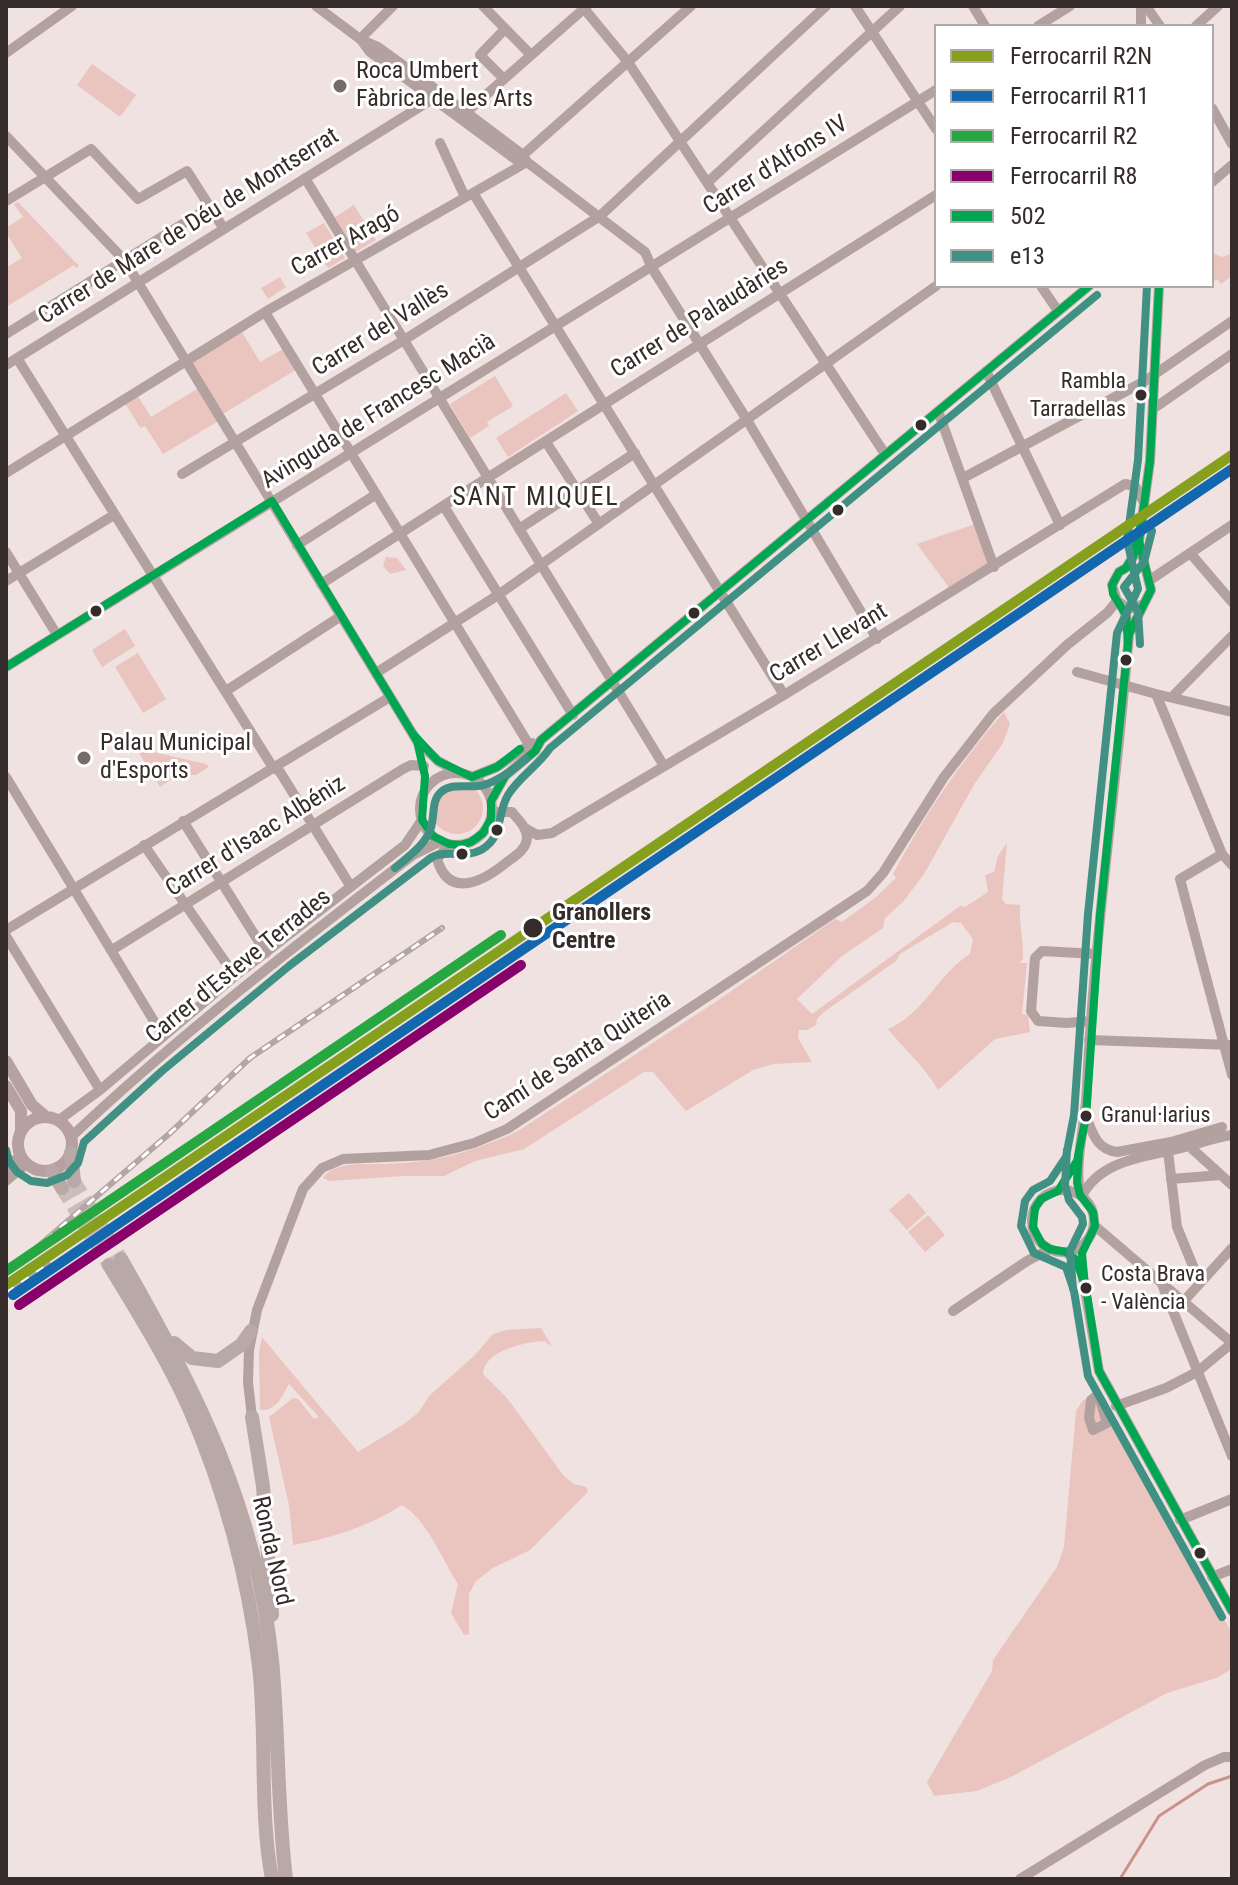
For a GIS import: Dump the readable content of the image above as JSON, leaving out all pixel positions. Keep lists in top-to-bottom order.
{
  "streets": {
    "highway": ["Ronda Nord"],
    "street": [
      "Carrer d'Alfons IV",
      "Carrer de Mare de Déu de Montserrat",
      "Carrer Aragó",
      "Carrer de Palaudàries",
      "Carrer del Vallès",
      "Avinguda de Francesc Macià",
      "Carrer Llevant",
      "Carrer d'Isaac Albéniz",
      "Carrer d'Esteve Terrades",
      "Camí de Santa Quiteria"
    ]
  },
  "crossings": [
    ["Carrer d'Alfons IV", "Avinguda de Francesc Macià"],
    ["Carrer Llevant", "Carrer d'Esteve Terrades"]
  ],
  "districts": ["SANT MIQUEL"],
  "places": [
    "Roca Umbert Fàbrica de les Arts",
    "Rambla Tarradellas",
    "Palau Municipal d'Esports",
    "Granollers Centre",
    "Granul·larius",
    "Costa Brava - València"
  ],
  "lines": [
    "transit line 502",
    "transit line e13",
    "rail line R2N",
    "rail line R11",
    "rail line R2",
    "rail line R8"
  ],
  "legend": [
    "Ferrocarril R2N",
    "Ferrocarril R11",
    "Ferrocarril R2",
    "Ferrocarril R8",
    "502",
    "e13"
  ]
}
